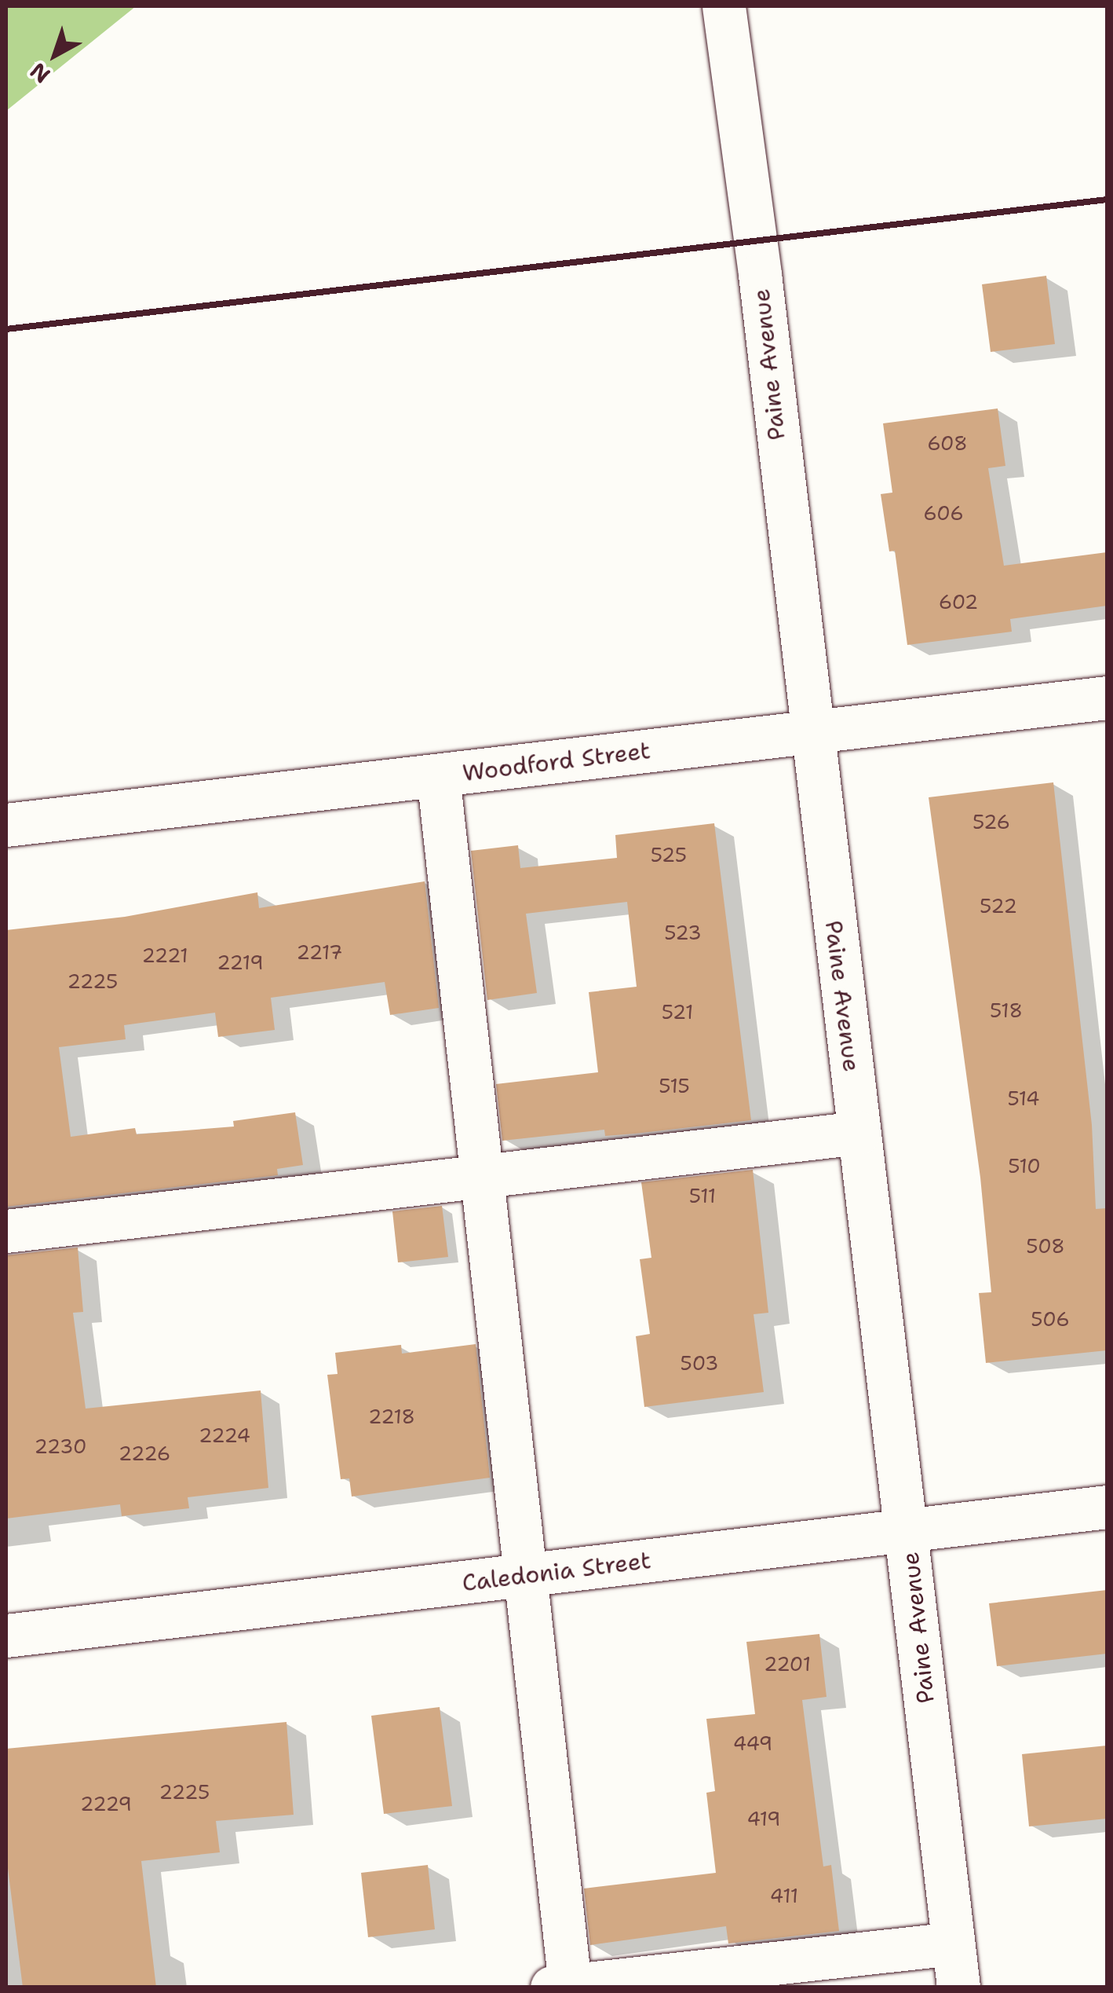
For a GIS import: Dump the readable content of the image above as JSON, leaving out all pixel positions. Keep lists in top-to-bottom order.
{
  "streets": {
    "street": ["Paine Avenue", "Woodford Street", "Caledonia Street"]
  },
  "crossings": [
    ["Paine Avenue", "Woodford Street"],
    ["Paine Avenue", "Caledonia Street"]
  ],
  "house_numbers": [
    "608",
    "606",
    "602",
    "526",
    "525",
    "522",
    "523",
    "2217",
    "2221",
    "2219",
    "2225",
    "518",
    "521",
    "515",
    "514",
    "510",
    "511",
    "508",
    "506",
    "503",
    "2218",
    "2224",
    "2230",
    "2226",
    "2201",
    "449",
    "2225",
    "2229",
    "419",
    "411"
  ],
  "north": "bottom left"
}
